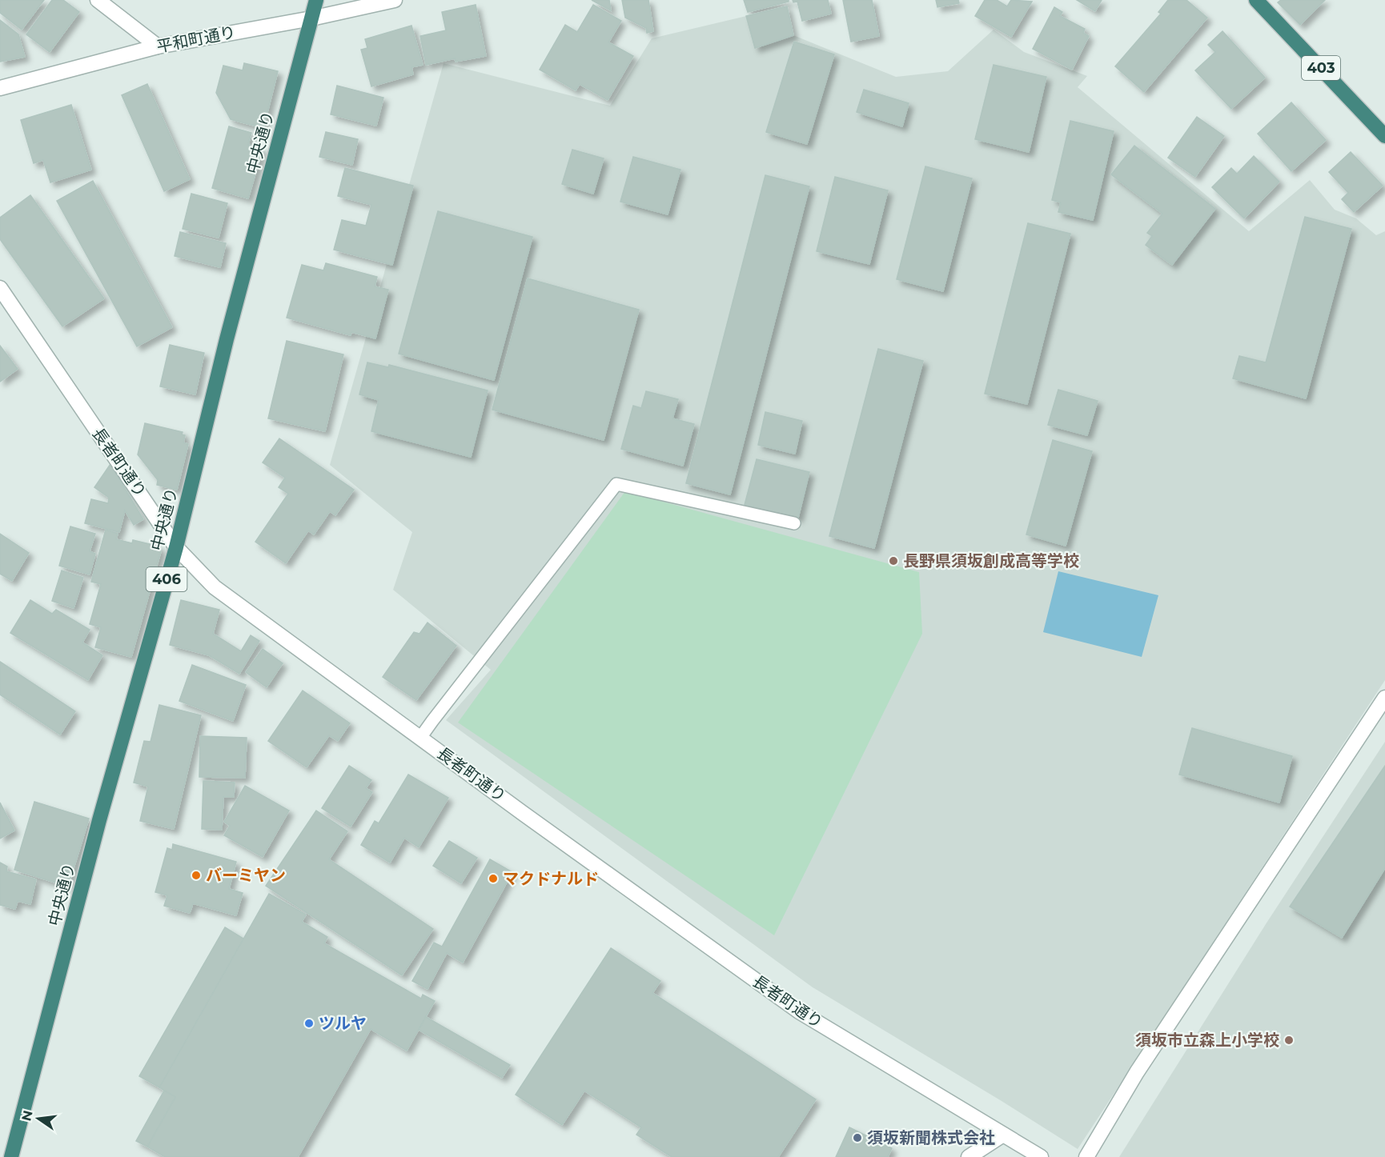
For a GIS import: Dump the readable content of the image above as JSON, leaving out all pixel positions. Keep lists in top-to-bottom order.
{
  "streets": {
    "highway": ["403", "中央通り", "406"],
    "street": ["平和町通り", "長者町通り"]
  },
  "crossings": [
    ["平和町通り", "中央通り"],
    ["中央通り", "長者町通り"]
  ],
  "places": [
    "長野県須坂創成高等学校",
    "バーミヤン",
    "マクドナルド",
    "ツルヤ",
    "須坂市立森上小学校",
    "須坂新聞株式会社"
  ],
  "north": "left"
}
